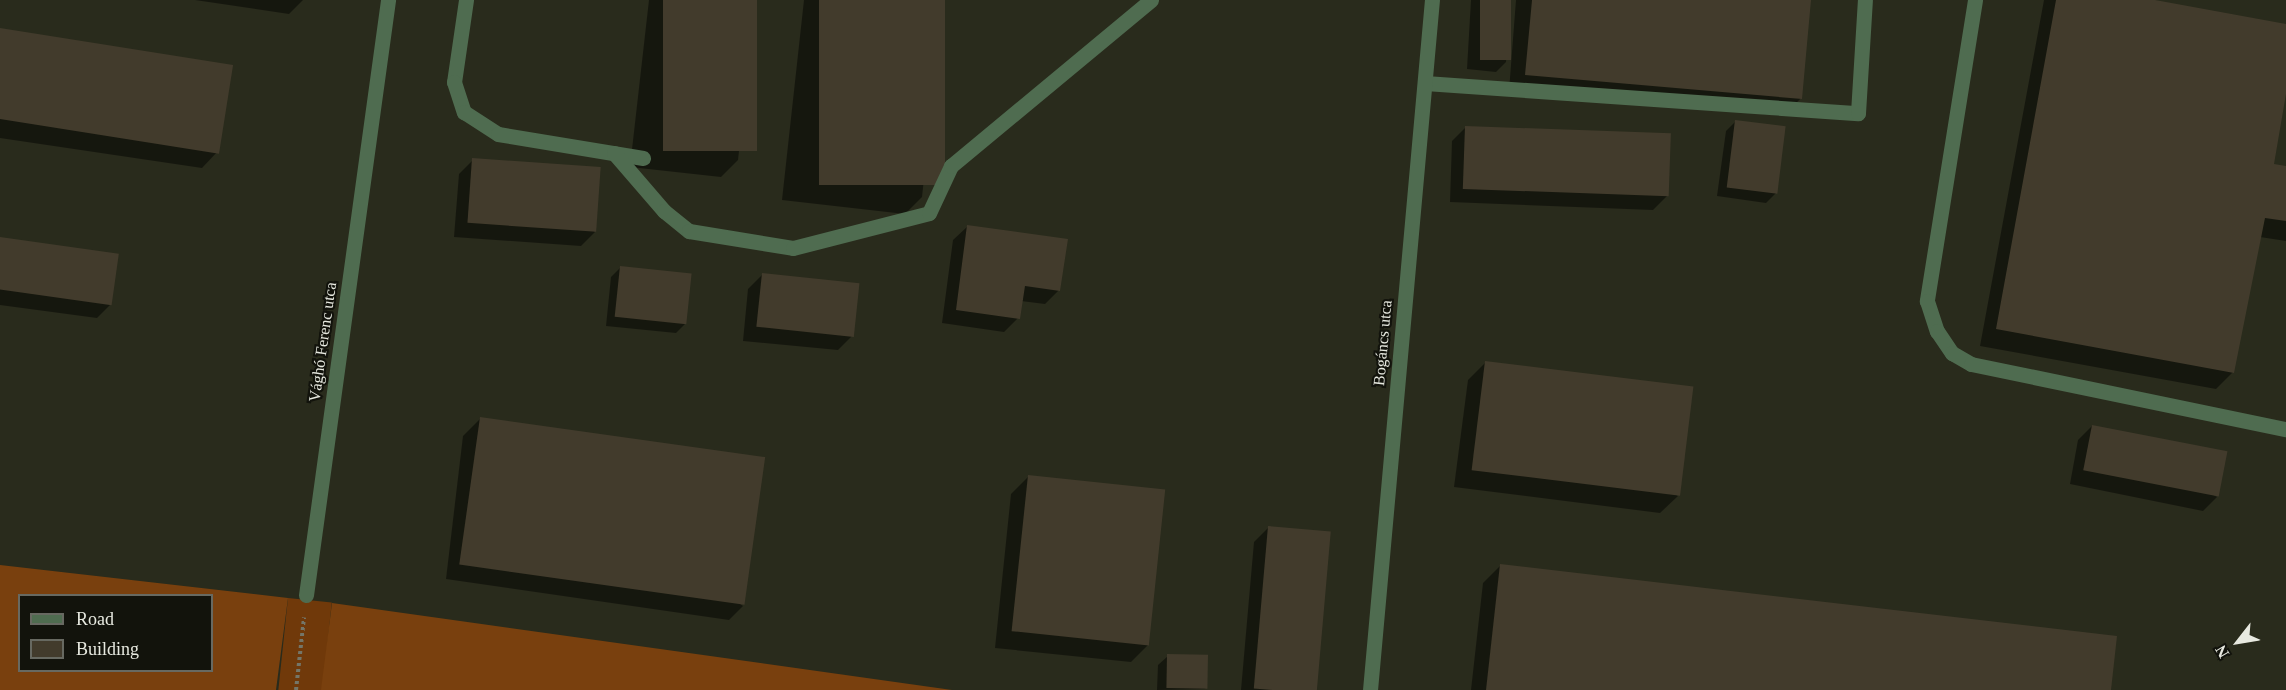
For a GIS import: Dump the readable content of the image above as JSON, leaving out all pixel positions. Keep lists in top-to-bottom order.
{
  "streets": {
    "street": ["Vághó Ferenc utca", "Bogáncs utca"]
  },
  "legend": ["Road", "Building"],
  "north": "bottom left"
}
